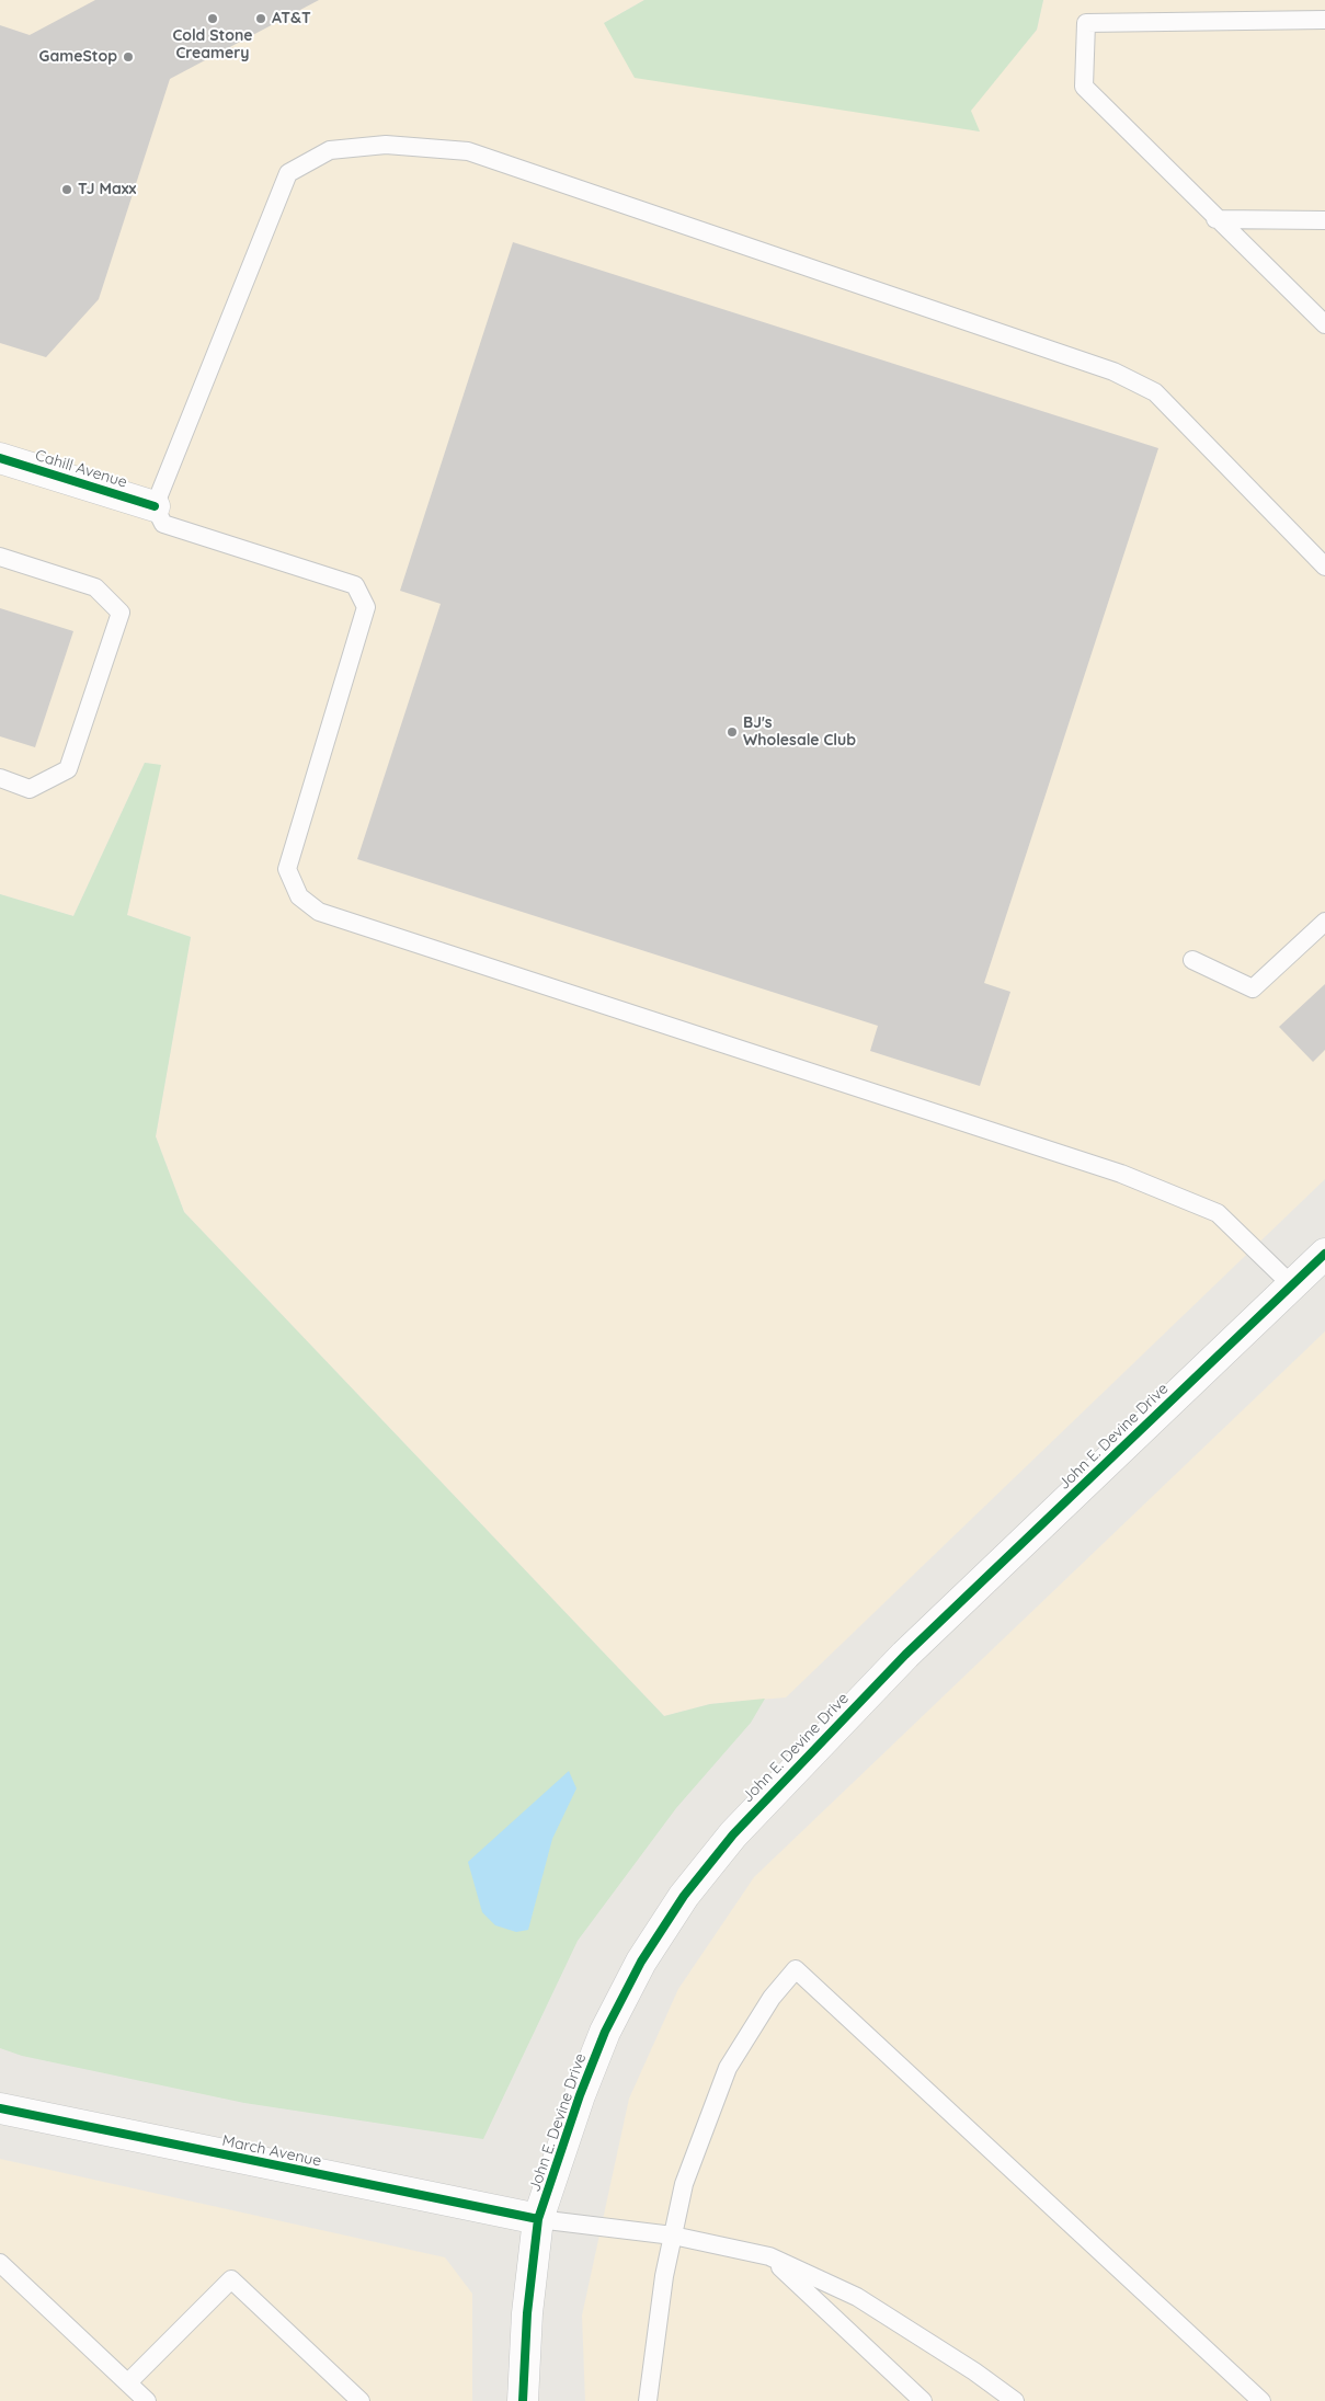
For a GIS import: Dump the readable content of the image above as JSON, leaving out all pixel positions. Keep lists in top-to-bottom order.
{
  "streets": {
    "street": ["Cahill Avenue", "John E. Devine Drive", "March Avenue"]
  },
  "crossings": [
    ["John E. Devine Drive", "March Avenue"]
  ],
  "places": [
    "Cold Stone Creamery",
    "AT&T",
    "GameStop",
    "TJ Maxx",
    "BJ's Wholesale Club"
  ]
}
